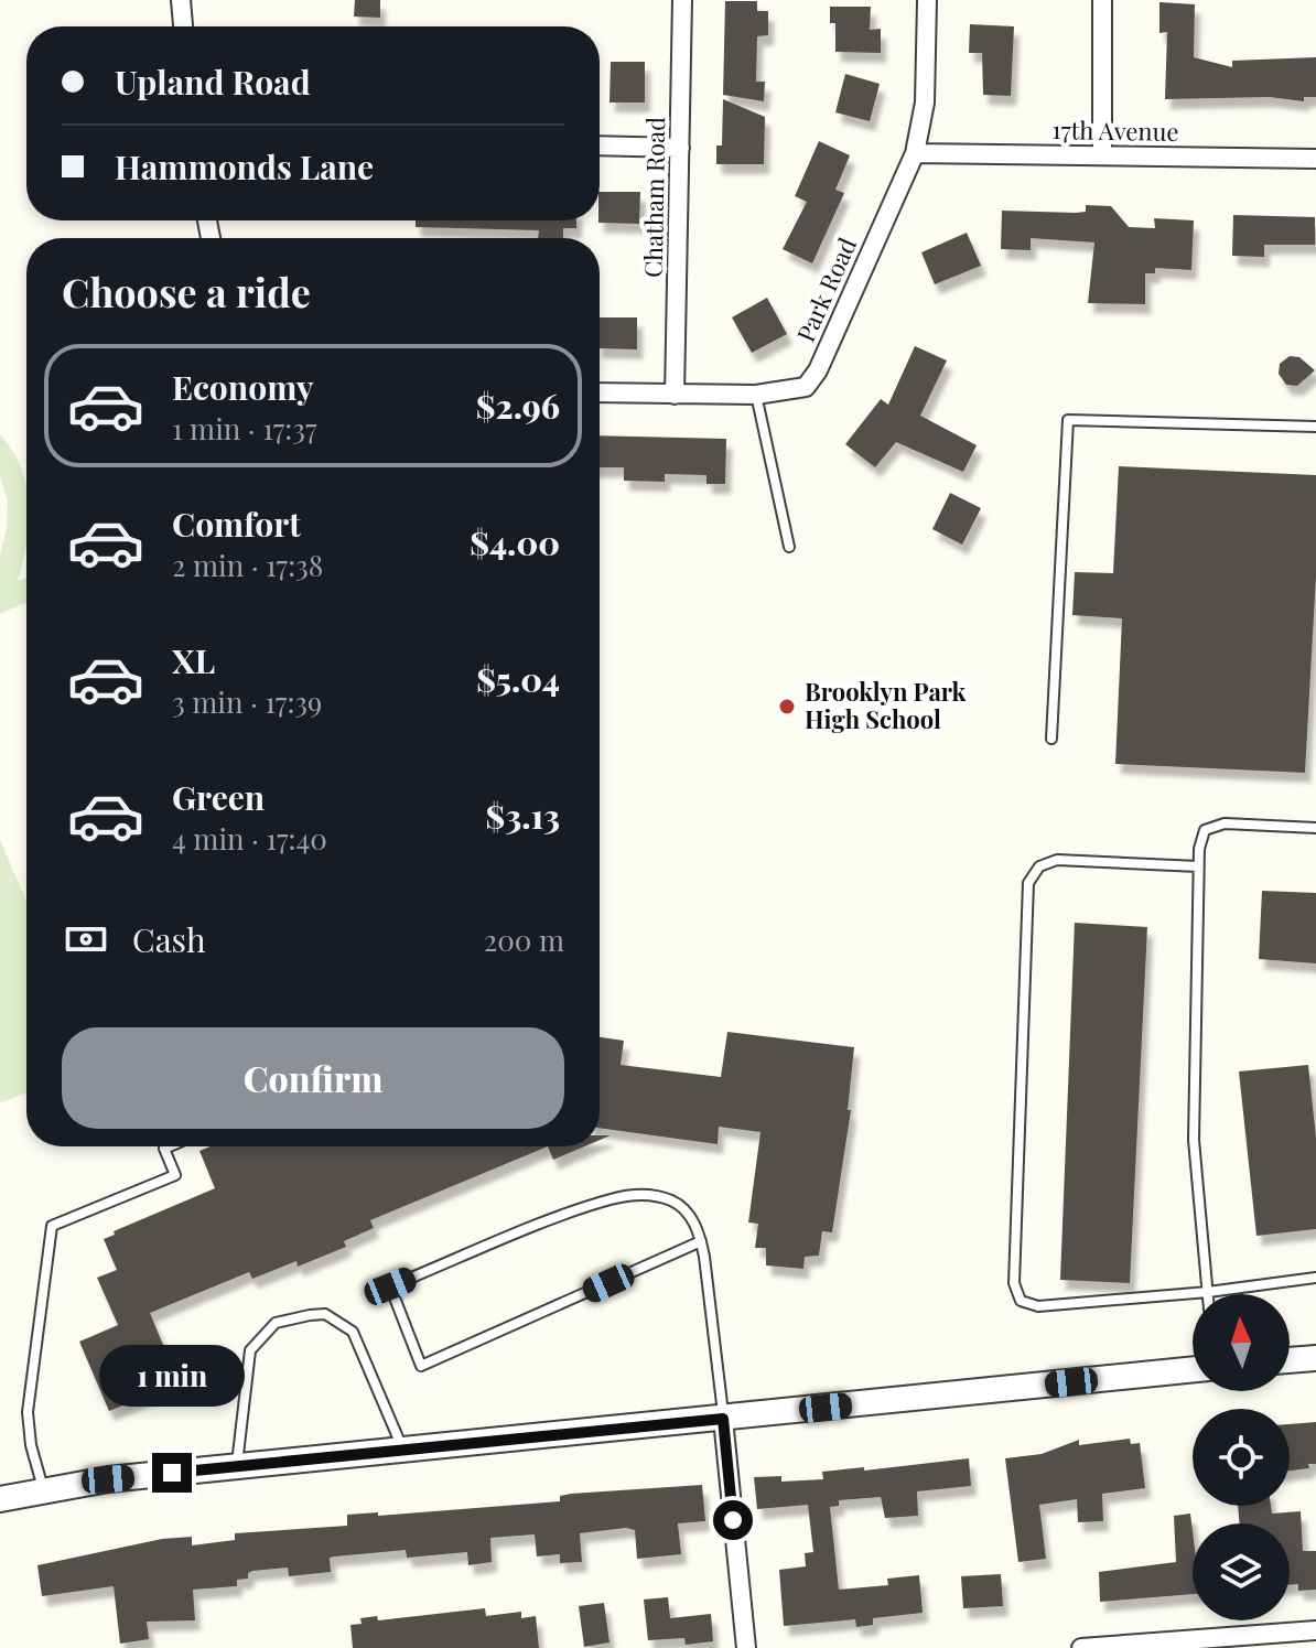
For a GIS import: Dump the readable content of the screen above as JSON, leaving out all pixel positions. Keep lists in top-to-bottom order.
{
  "streets": {
    "street": ["17th Avenue", "Chatham Road", "Park Road"]
  },
  "crossings": [
    ["17th Avenue", "Park Road"],
    ["Chatham Road", "Park Road"]
  ],
  "places": ["Brooklyn Park High School"],
  "north": "top",
  "page": {
    "banner": ["Upland Road", "Hammonds Lane"],
    "heading": "Choose a ride",
    "list": [
      {
        "name": "Economy",
        "note": "1 min · 17:37",
        "value": "$2.96"
      },
      {
        "name": "Comfort",
        "note": "2 min · 17:38",
        "value": "$4.00"
      },
      {
        "name": "XL",
        "note": "3 min · 17:39",
        "value": "$5.04"
      },
      {
        "name": "Green",
        "note": "4 min · 17:40",
        "value": "$3.13"
      }
    ],
    "pay": ["Cash", "200 m"],
    "buttons": "Confirm",
    "bubble": "1 min"
  }
}
